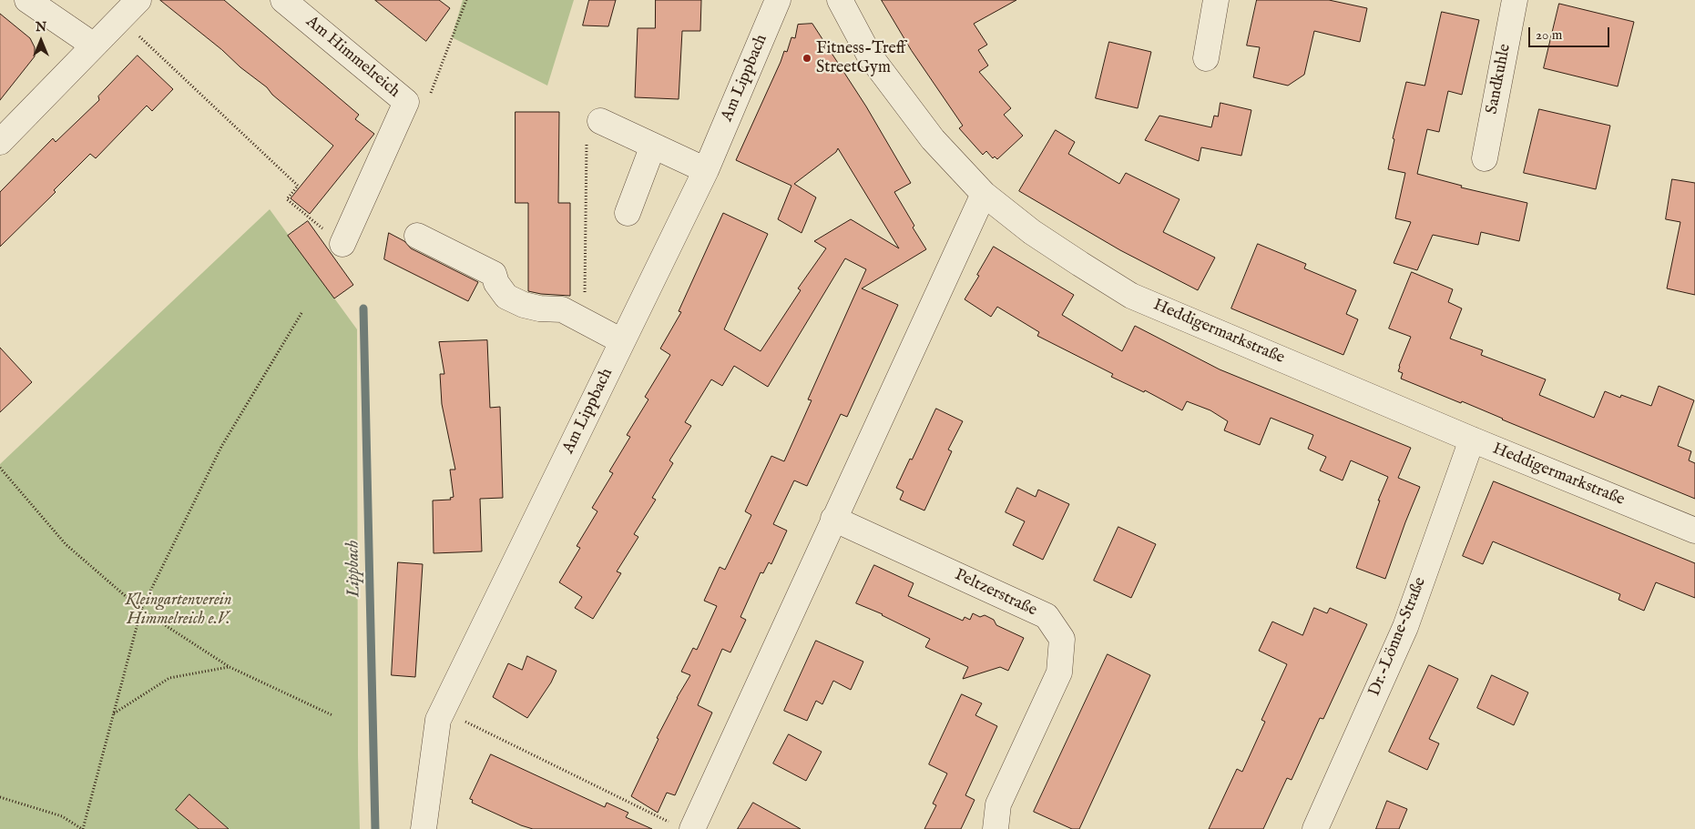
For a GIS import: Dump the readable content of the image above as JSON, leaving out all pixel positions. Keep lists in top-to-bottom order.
{
  "streets": {
    "street": [
      "Am Himmelreich",
      "Am Lippbach",
      "Sandkuhle",
      "Heddigermarkstraße",
      "Peltzerstraße",
      "Dr.-Lönne-Straße"
    ]
  },
  "crossings": [
    ["Heddigermarkstraße", "Dr.-Lönne-Straße"]
  ],
  "water": ["Lippbach"],
  "parks": ["Kleingartenverein Himmelreich e.V."],
  "places": ["Fitness-Treff StreetGym"],
  "scale_bar": "20 m",
  "north": "top"
}
